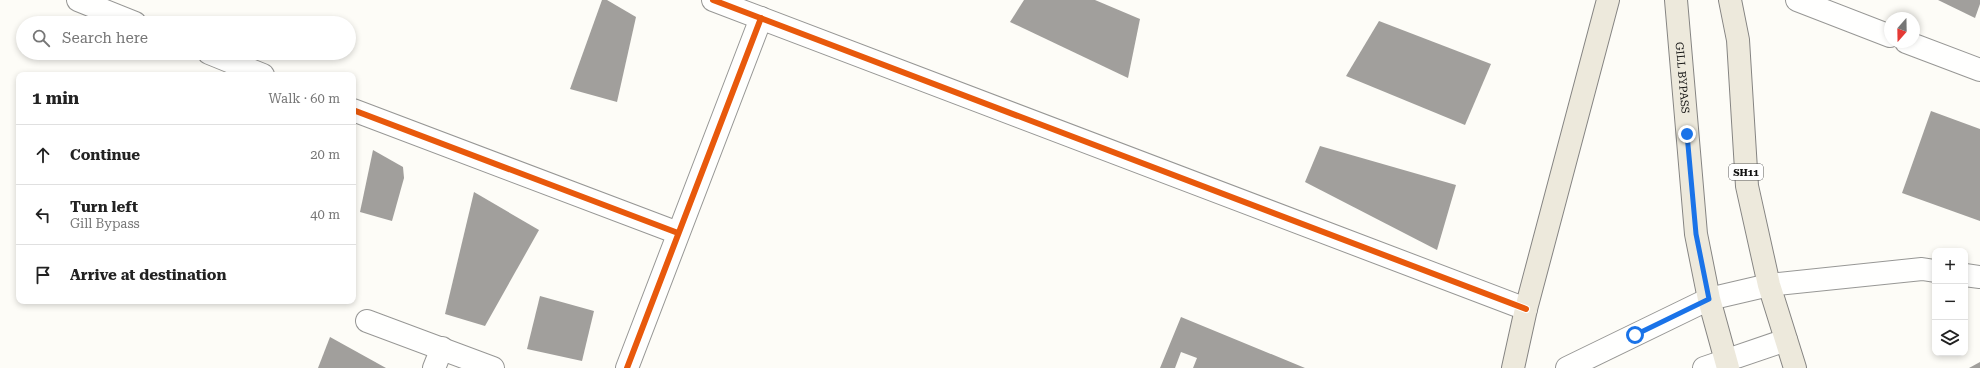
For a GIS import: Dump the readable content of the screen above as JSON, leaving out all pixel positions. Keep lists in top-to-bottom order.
{
  "streets": {
    "main road": ["GILL BYPASS", "SH11"]
  },
  "north": "bottom",
  "page": {
    "search": "Search here",
    "heading": ["1 min", "Walk · 60 m"],
    "list": [
      ["Continue", "20 m"],
      ["Turn left", "Gill Bypass", "40 m"],
      "Arrive at destination"
    ],
    "map_buttons": ["+", "−"]
  }
}
